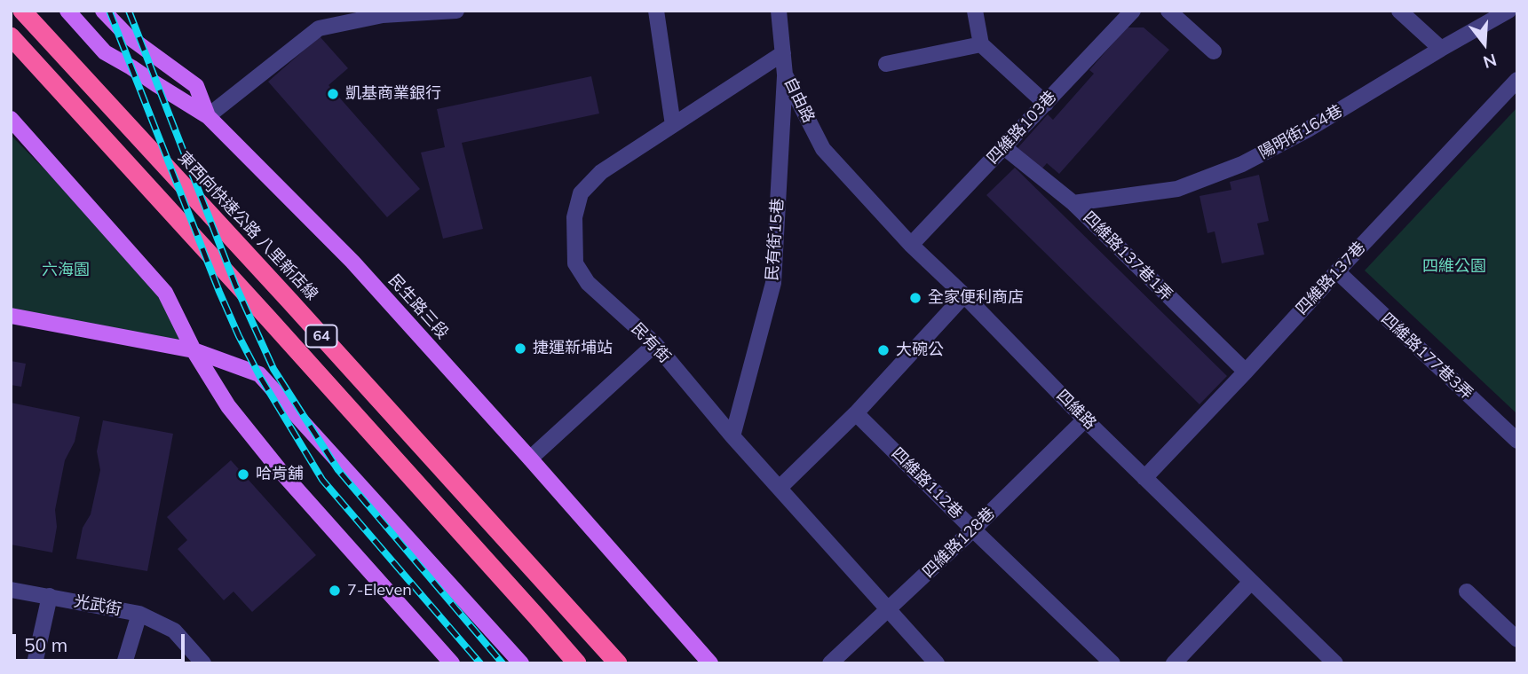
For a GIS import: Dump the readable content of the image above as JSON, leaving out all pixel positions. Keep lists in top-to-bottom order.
{
  "streets": {
    "highway": ["東西向快速公路 八里新店線", "64"],
    "main road": ["民生路三段"],
    "street": [
      "自由路",
      "四維路103巷",
      "陽明街164巷",
      "民有街15巷",
      "四維路137巷1弄",
      "四維路137巷",
      "民有街",
      "四維路177巷3弄",
      "四維路",
      "四維路112巷",
      "四維路128巷",
      "光武街"
    ]
  },
  "crossings": [
    ["自由路", "民有街15巷"],
    ["自由路", "民有街"],
    ["自由路", "四維路"],
    ["四維路103巷", "四維路137巷1弄"],
    ["四維路103巷", "四維路"],
    ["陽明街164巷", "四維路137巷1弄"],
    ["民有街15巷", "民有街"],
    ["四維路137巷1弄", "四維路137巷"],
    ["四維路137巷", "四維路177巷3弄"],
    ["四維路137巷", "四維路"],
    ["民有街", "四維路128巷"],
    ["四維路", "四維路128巷"],
    ["四維路112巷", "四維路128巷"]
  ],
  "parks": ["四維公園", "六海園"],
  "places": [
    "凱基商業銀行",
    "全家便利商店",
    "捷運新埔站",
    "大碗公",
    "哈肯舖",
    "7-Eleven"
  ],
  "scale_bar": "50 m",
  "north": "bottom"
}
